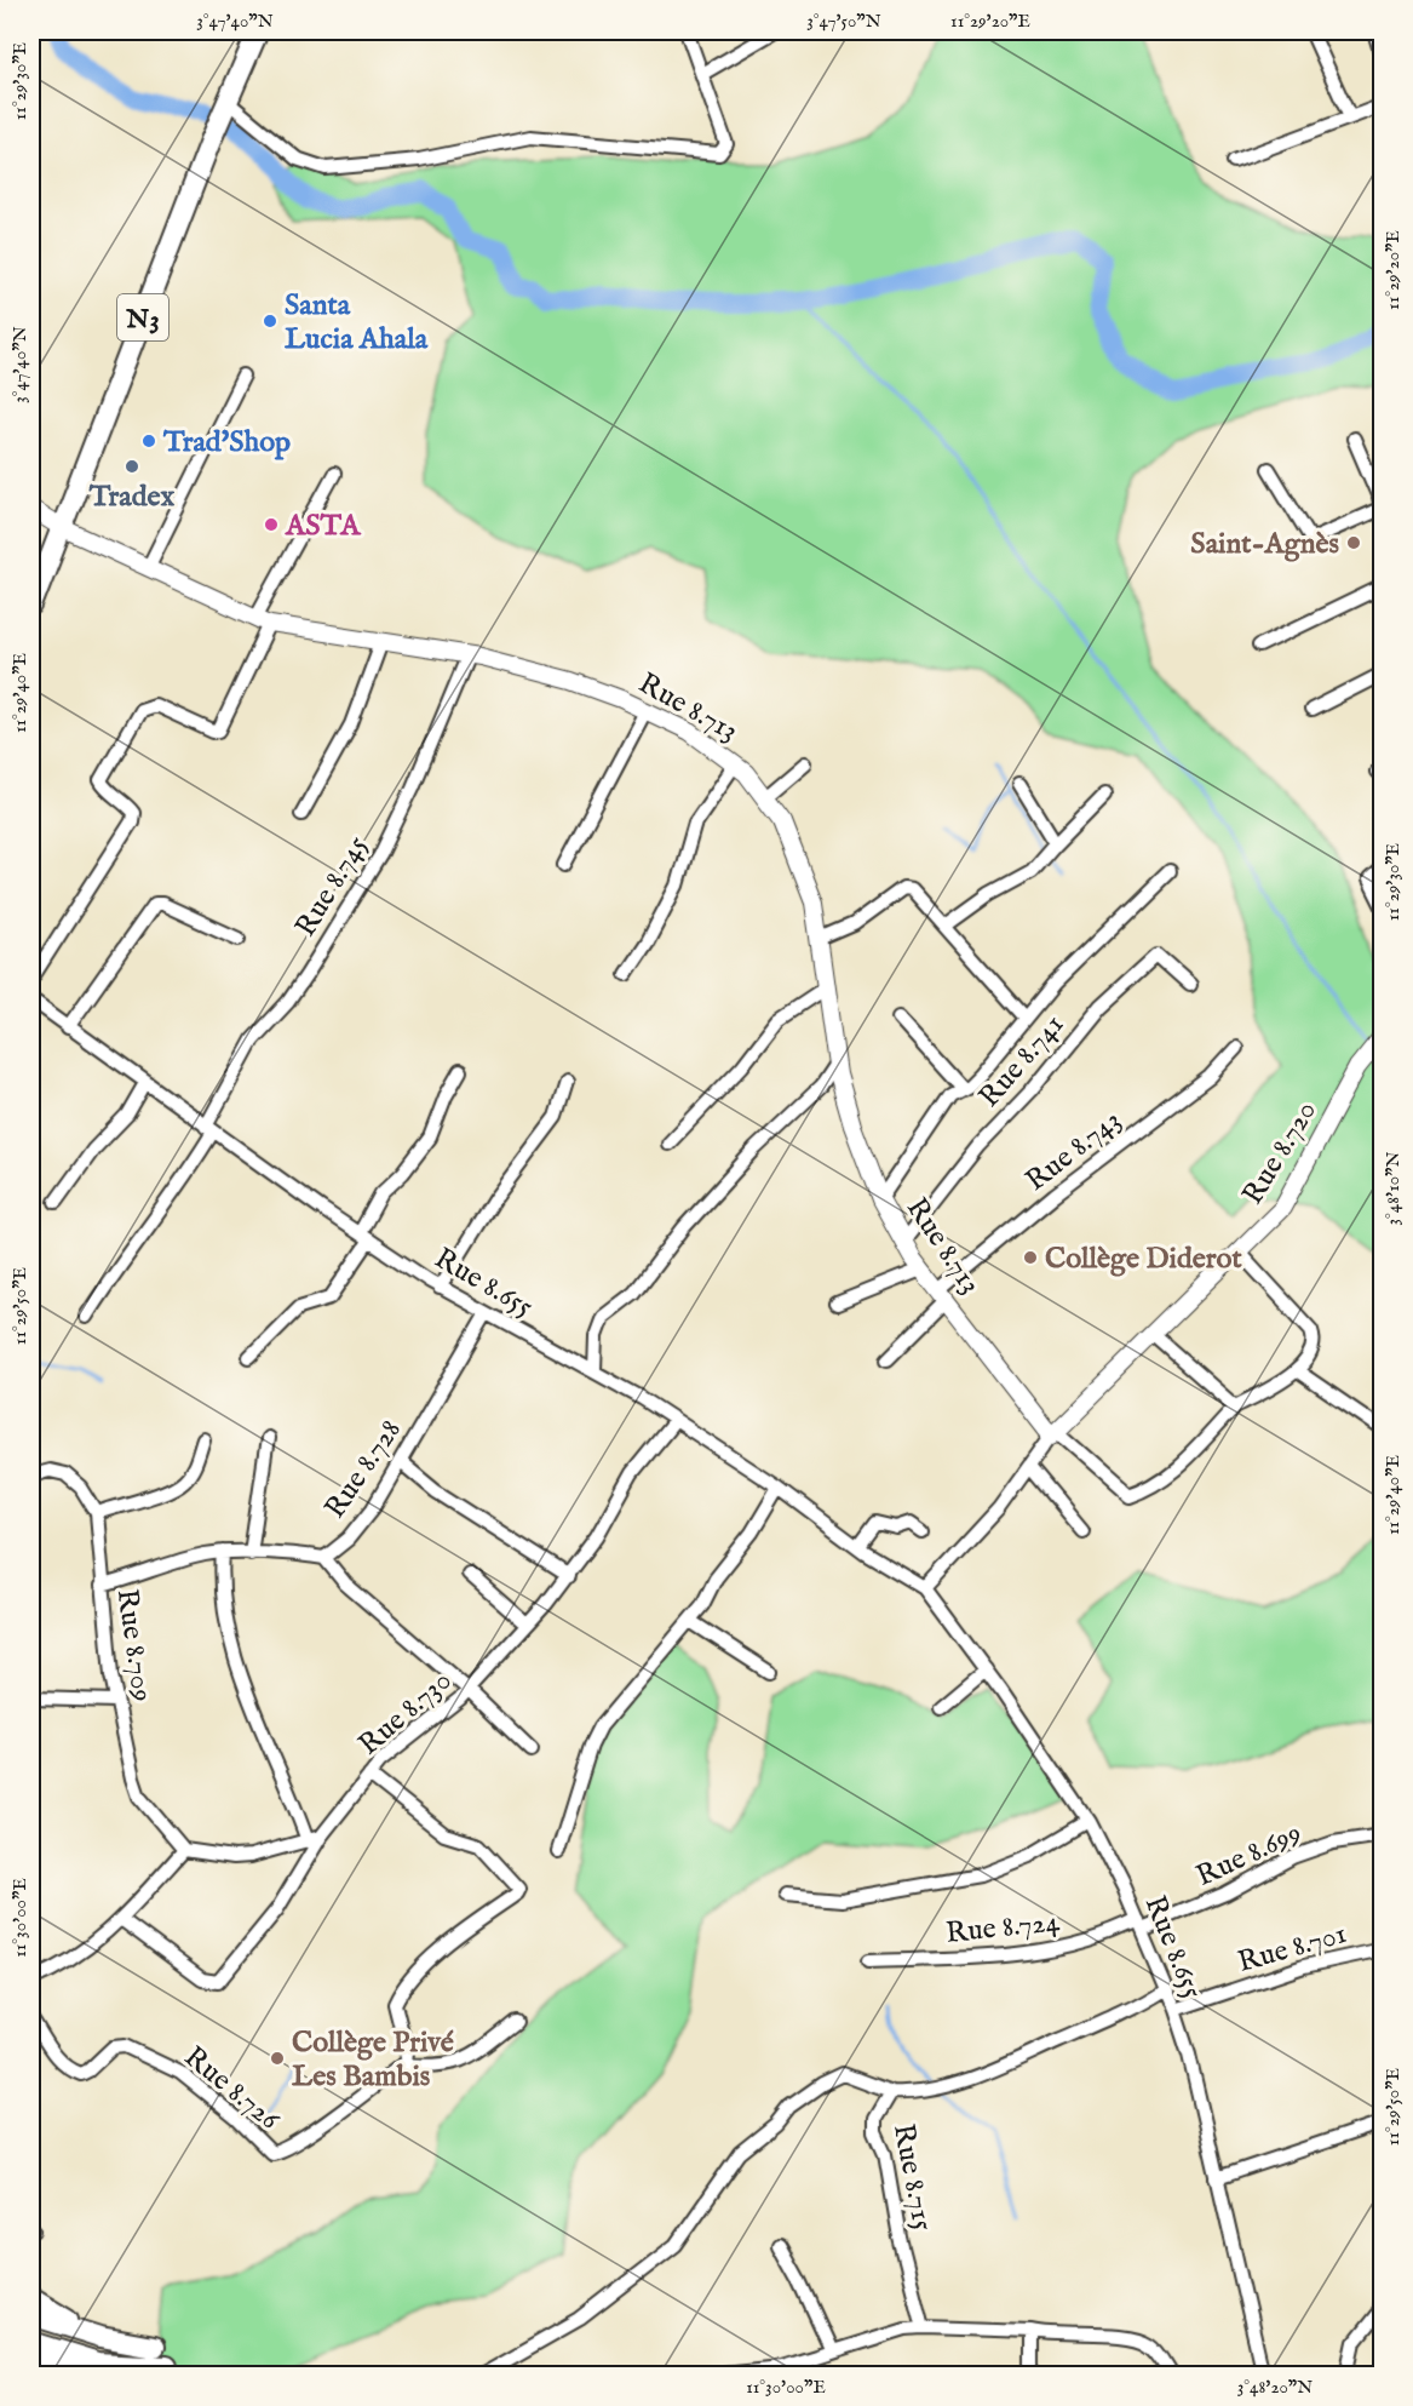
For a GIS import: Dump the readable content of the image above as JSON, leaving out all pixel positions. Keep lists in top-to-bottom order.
{
  "streets": {
    "highway": ["N3"],
    "main road": ["Rue 8.713", "Rue 8.720"],
    "street": [
      "Rue 8.745",
      "Rue 8.741",
      "Rue 8.743",
      "Rue 8.655",
      "Rue 8.728",
      "Rue 8.709",
      "Rue 8.730",
      "Rue 8.699",
      "Rue 8.724",
      "Rue 8.701",
      "Rue 8.726",
      "Rue 8.715"
    ]
  },
  "crossings": [
    ["N3", "Rue 8.713"],
    ["Rue 8.713", "Rue 8.745"],
    ["Rue 8.713", "Rue 8.741"],
    ["Rue 8.713", "Rue 8.743"],
    ["Rue 8.713", "Rue 8.720"],
    ["Rue 8.745", "Rue 8.655"],
    ["Rue 8.655", "Rue 8.728"],
    ["Rue 8.655", "Rue 8.730"],
    ["Rue 8.655", "Rue 8.699"],
    ["Rue 8.655", "Rue 8.724"],
    ["Rue 8.655", "Rue 8.701"],
    ["Rue 8.655", "Rue 8.715"],
    ["Rue 8.728", "Rue 8.709"],
    ["Rue 8.699", "Rue 8.724"]
  ],
  "places": [
    "Santa Lucia Ahala",
    "Trad'Shop",
    "Tradex",
    "ASTA",
    "Saint-Agnès",
    "Collège Diderot",
    "Collège Privé Les Bambis"
  ],
  "coordinates": [
    "3°47'40\"N",
    "3°47'50\"N",
    "11°29'20\"E",
    "11°29'30\"E",
    "11°29'40\"E",
    "3°48'10\"N",
    "11°29'50\"E",
    "11°30'00\"E",
    "3°48'20\"N"
  ]
}
